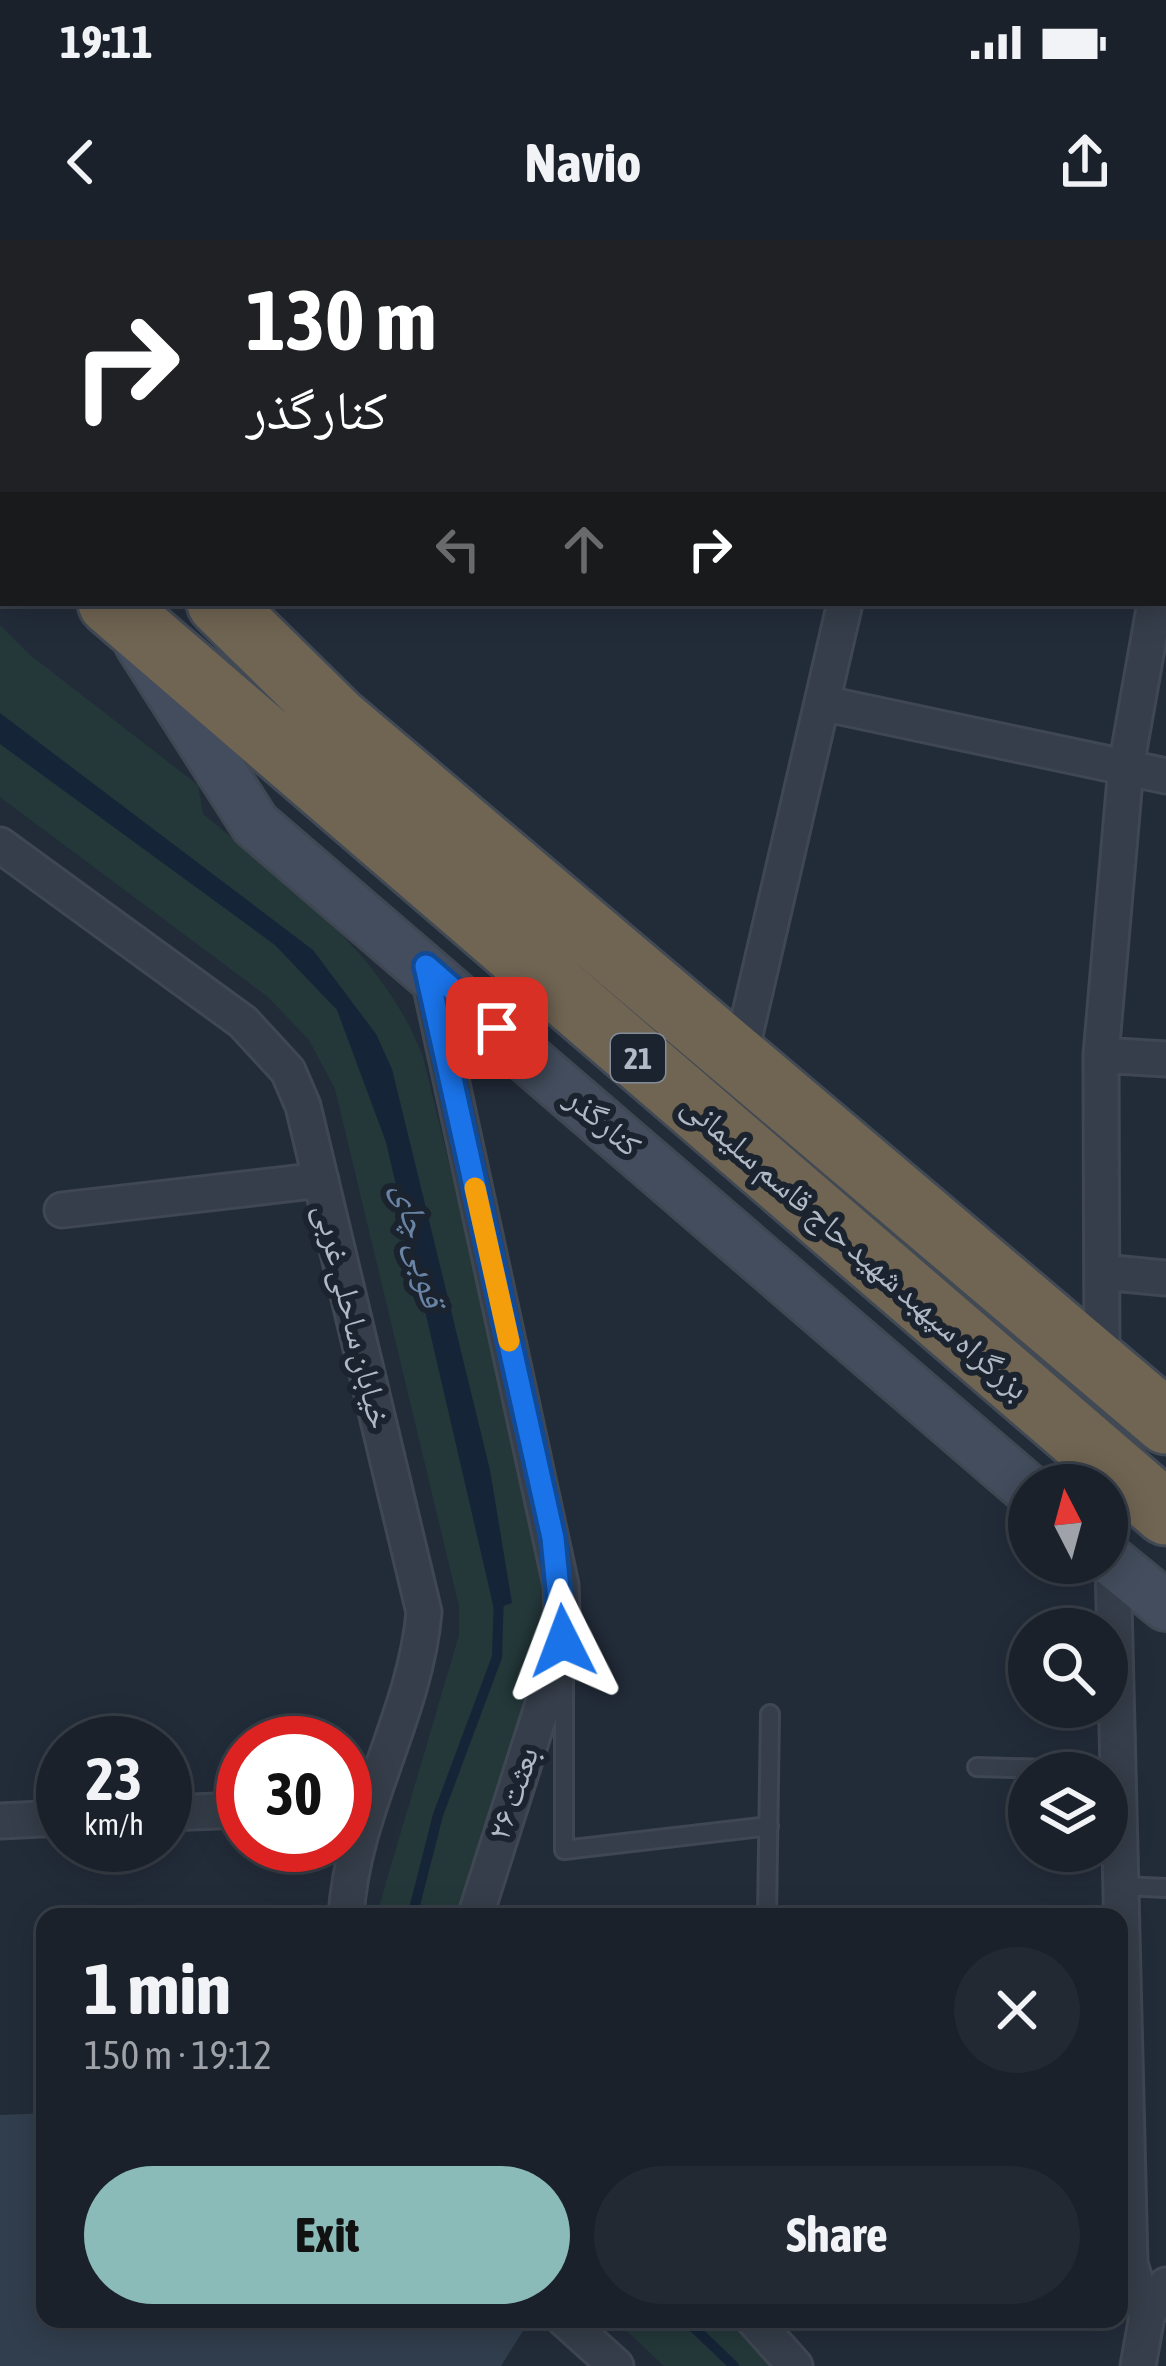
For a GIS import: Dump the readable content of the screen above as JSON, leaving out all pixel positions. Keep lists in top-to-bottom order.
{
  "streets": {
    "highway": ["21", "بزرگراه سپهبد شهید حاج قاسم سلیمانی"],
    "street": ["کنارگذر", "خیابان ساحلی غربی", "بعثت ۲۶"]
  },
  "crossings": [
    ["کنارگذر", "بزرگراه سپهبد شهید حاج قاسم سلیمانی"],
    ["کنارگذر", "بعثت ۲۶"]
  ],
  "water": ["قوبی چای"],
  "north": "top",
  "page": {
    "status": "19:11",
    "header": "Navio",
    "turn": ["130 m", "کنارگذر"],
    "speed": "23 km/h",
    "limit": "30",
    "heading": ["1 min", "150 m · 19:12"],
    "buttons": ["Exit", "Share"]
  }
}
